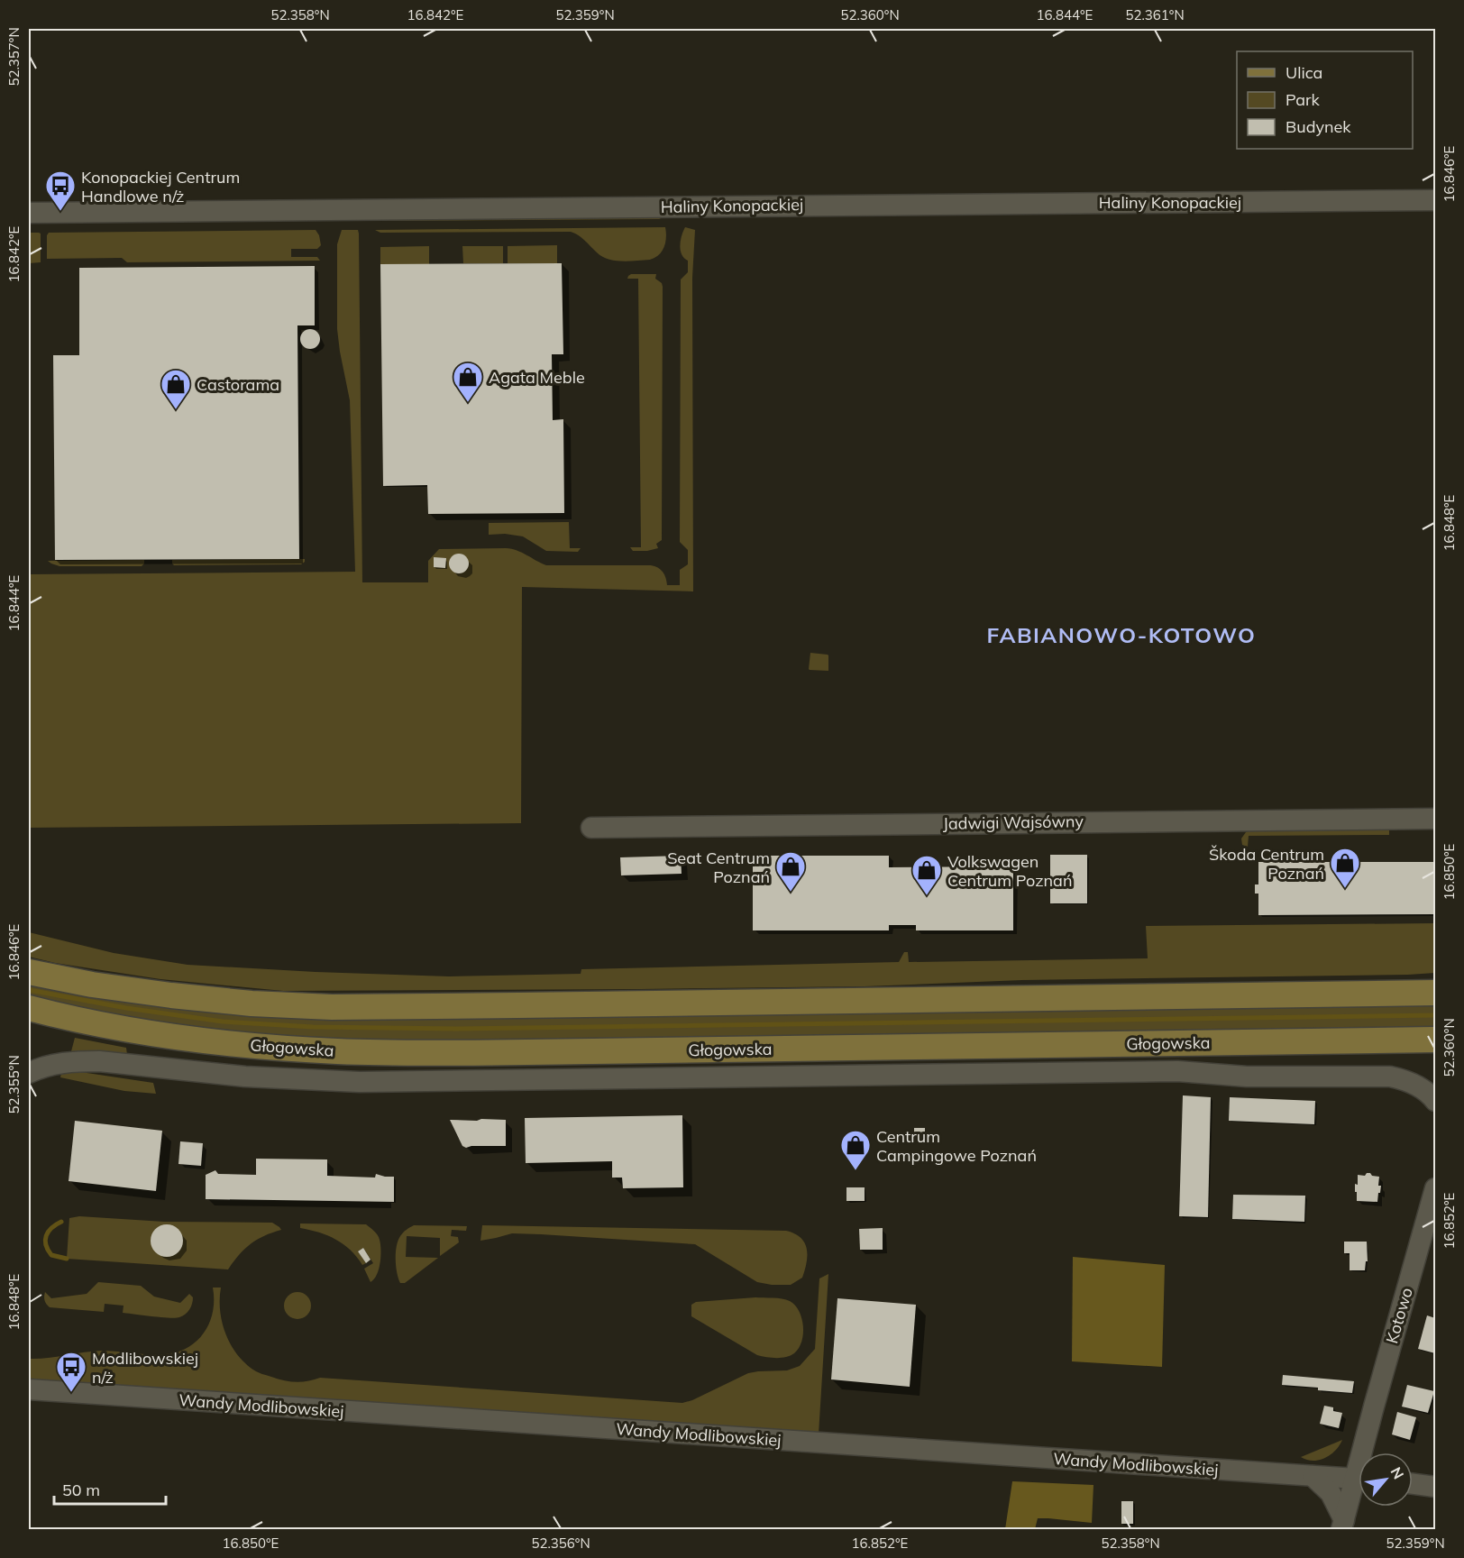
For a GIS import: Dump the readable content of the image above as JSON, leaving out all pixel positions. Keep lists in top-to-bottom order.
{
  "streets": {
    "main road": ["Głogowska"],
    "street": [
      "Haliny Konopackiej",
      "Jadwigi Wajsówny",
      "Kotowo",
      "Wandy Modlibowskiej"
    ]
  },
  "crossings": [
    ["Kotowo", "Wandy Modlibowskiej"]
  ],
  "districts": ["FABIANOWO-KOTOWO"],
  "places": {
    "bus stop": ["Konopackiej Centrum Handlowe n/ż", "Modlibowskiej n/ż"],
    "shop": [
      "Agata Meble",
      "Castorama",
      "Škoda Centrum Poznań",
      "Seat Centrum Poznań",
      "Volkswagen Centrum Poznań",
      "Centrum Campingowe Poznań"
    ]
  },
  "legend": ["Ulica", "Park", "Budynek"],
  "scale_bar": "50 m",
  "north": "top right",
  "coordinates": [
    "52.358°N",
    "16.842°E",
    "52.359°N",
    "52.360°N",
    "16.844°E",
    "52.361°N",
    "52.357°N",
    "16.846°E",
    "16.848°E",
    "16.850°E",
    "52.355°N",
    "16.852°E",
    "52.356°N"
  ]
}
